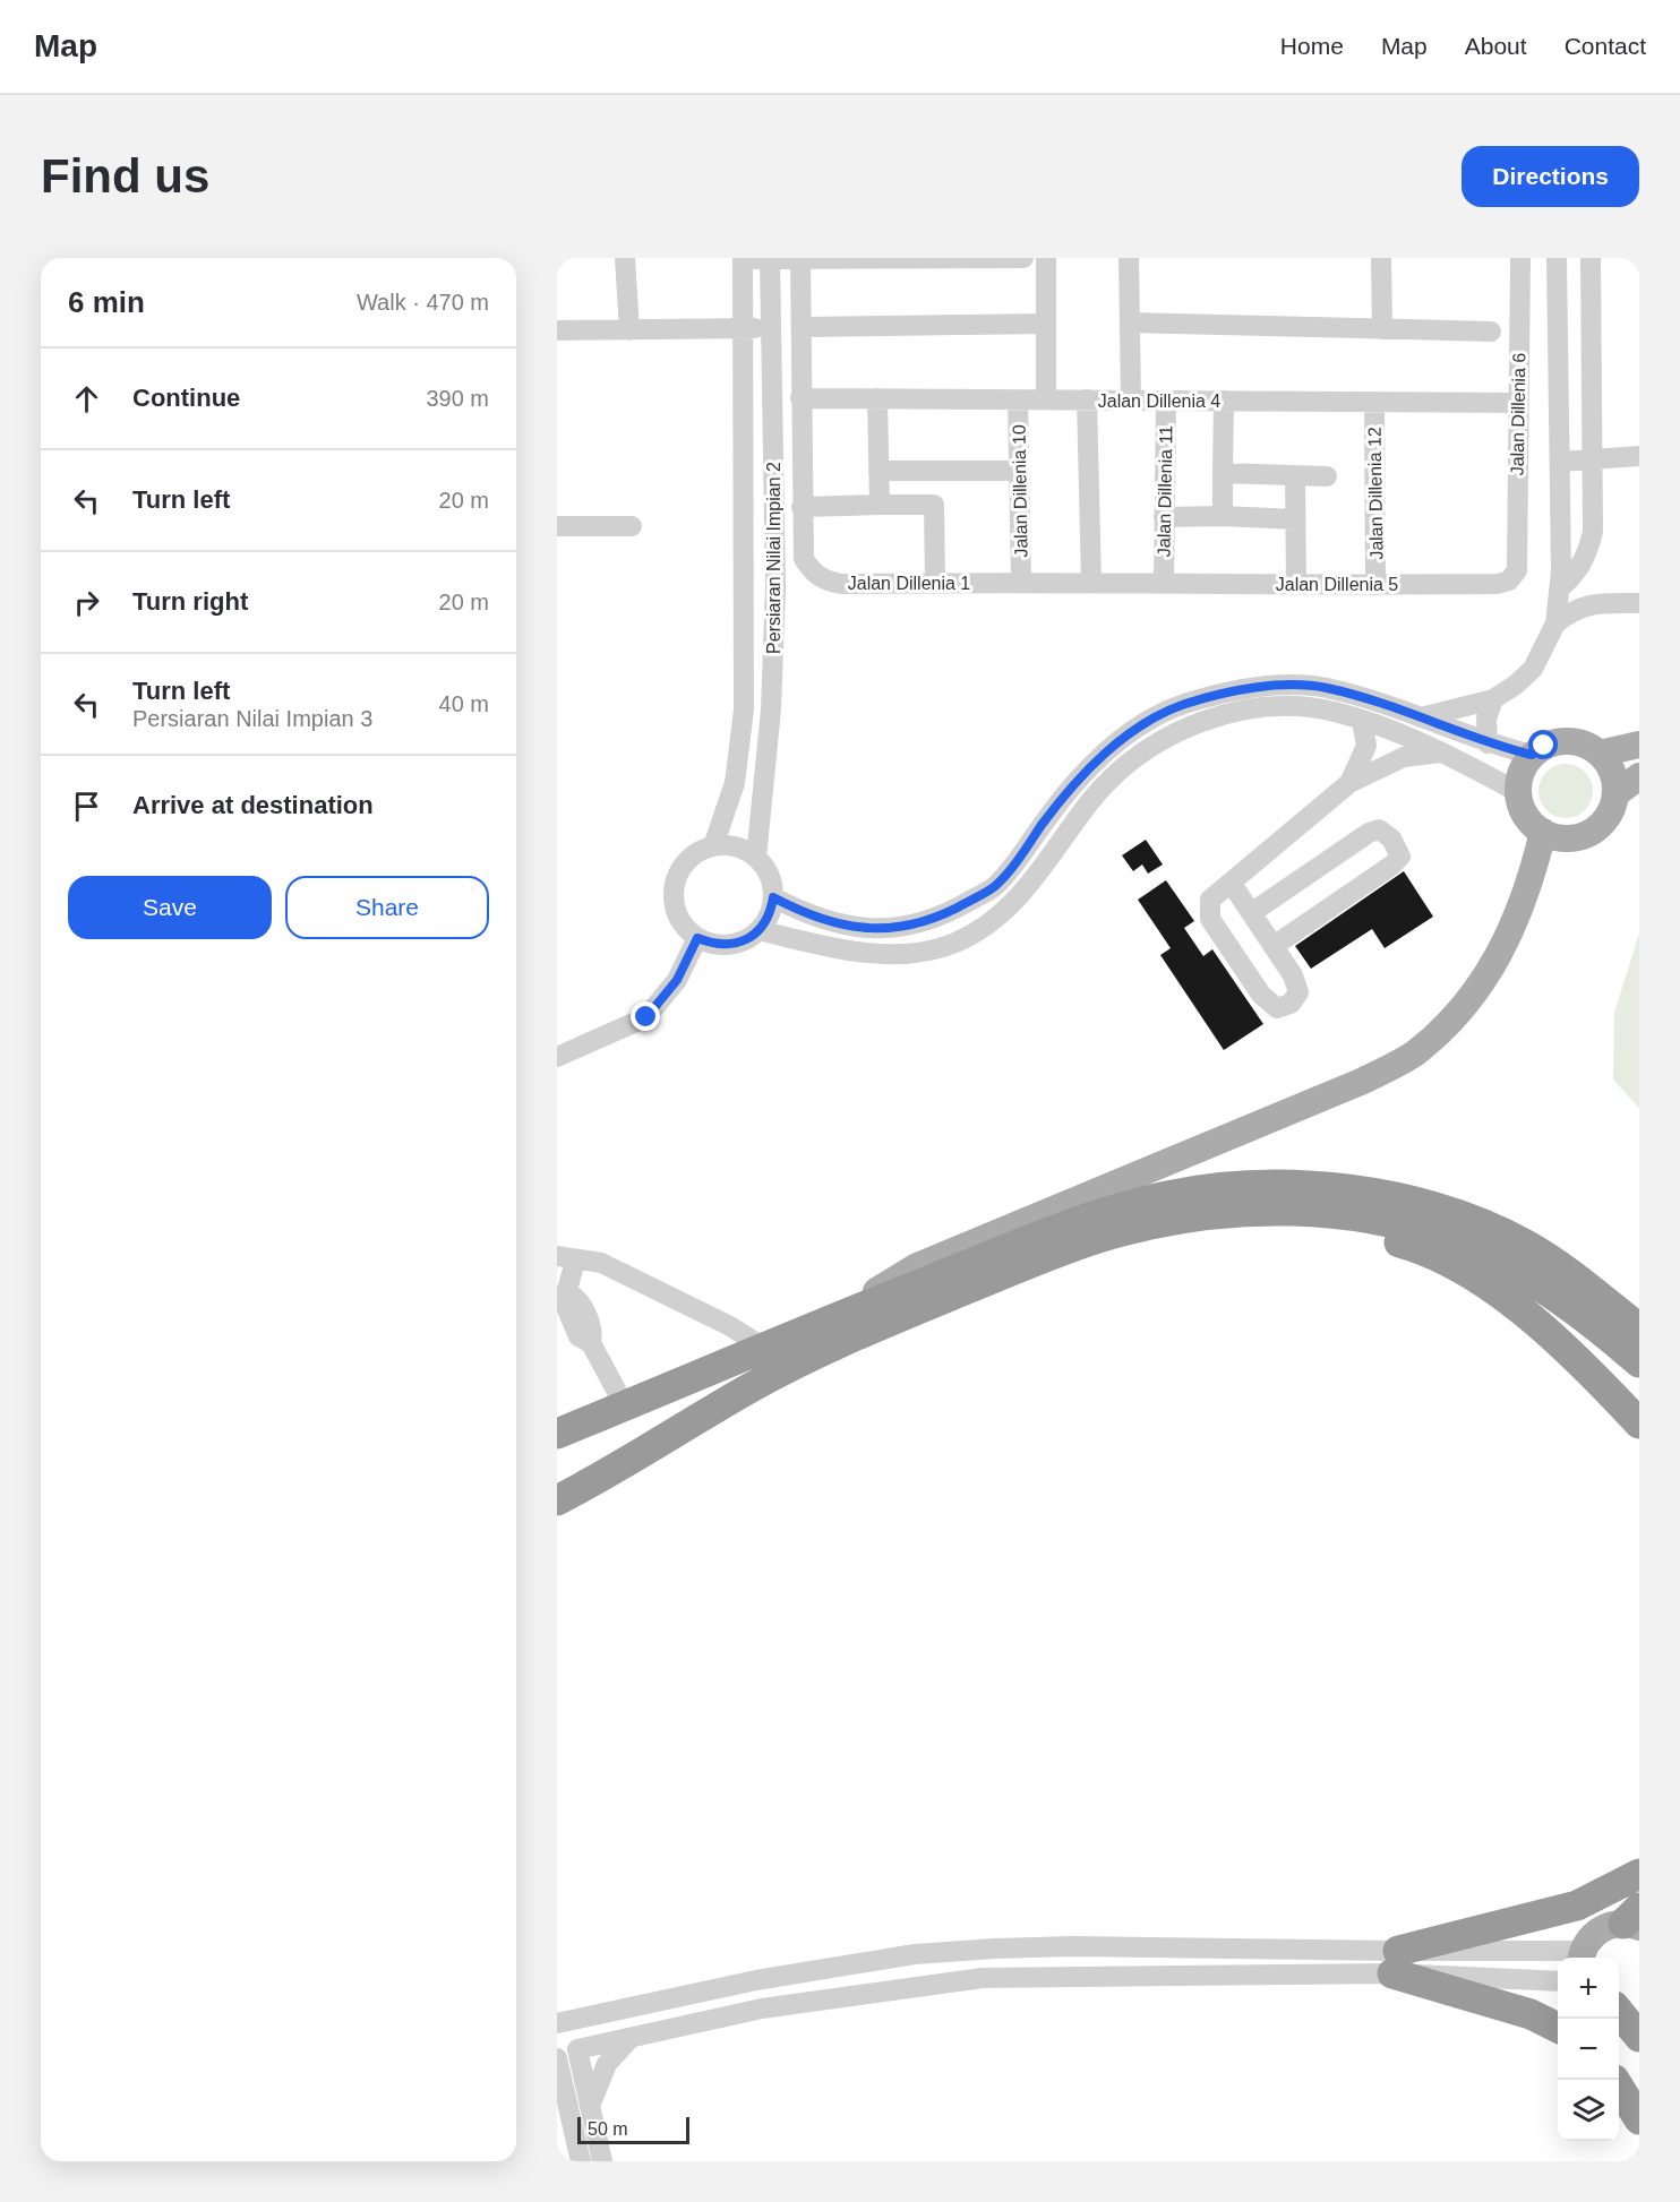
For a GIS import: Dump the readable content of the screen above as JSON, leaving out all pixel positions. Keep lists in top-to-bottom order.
{
  "streets": {
    "street": [
      "Jalan Dillenia 4",
      "Jalan Dillenia 6",
      "Jalan Dillenia 10",
      "Jalan Dillenia 11",
      "Jalan Dillenia 12",
      "Persiaran Nilai Impian 2",
      "Jalan Dillenia 1",
      "Jalan Dillenia 5"
    ]
  },
  "crossings": [
    ["Jalan Dillenia 4", "Jalan Dillenia 6"],
    ["Jalan Dillenia 4", "Jalan Dillenia 10"],
    ["Jalan Dillenia 4", "Jalan Dillenia 11"],
    ["Jalan Dillenia 4", "Jalan Dillenia 12"],
    ["Jalan Dillenia 4", "Jalan Dillenia 1"],
    ["Jalan Dillenia 6", "Jalan Dillenia 5"],
    ["Jalan Dillenia 10", "Jalan Dillenia 1"],
    ["Jalan Dillenia 11", "Jalan Dillenia 1"],
    ["Jalan Dillenia 11", "Jalan Dillenia 5"],
    ["Jalan Dillenia 12", "Jalan Dillenia 5"],
    ["Jalan Dillenia 1", "Jalan Dillenia 5"]
  ],
  "scale_bar": "50 m",
  "page": {
    "header": "Map",
    "nav": [
      "Home",
      "Map",
      "About",
      "Contact"
    ],
    "buttons": [
      "Directions",
      ["Save", "Share"]
    ],
    "title": "Find us",
    "heading": ["6 min", "Walk · 470 m"],
    "list": [
      ["Continue", "390 m"],
      ["Turn left", "20 m"],
      ["Turn right", "20 m"],
      ["Turn left", "Persiaran Nilai Impian 3", "40 m"],
      "Arrive at destination"
    ],
    "map_buttons": ["+", "−"],
    "scale": "50 m"
  }
}
